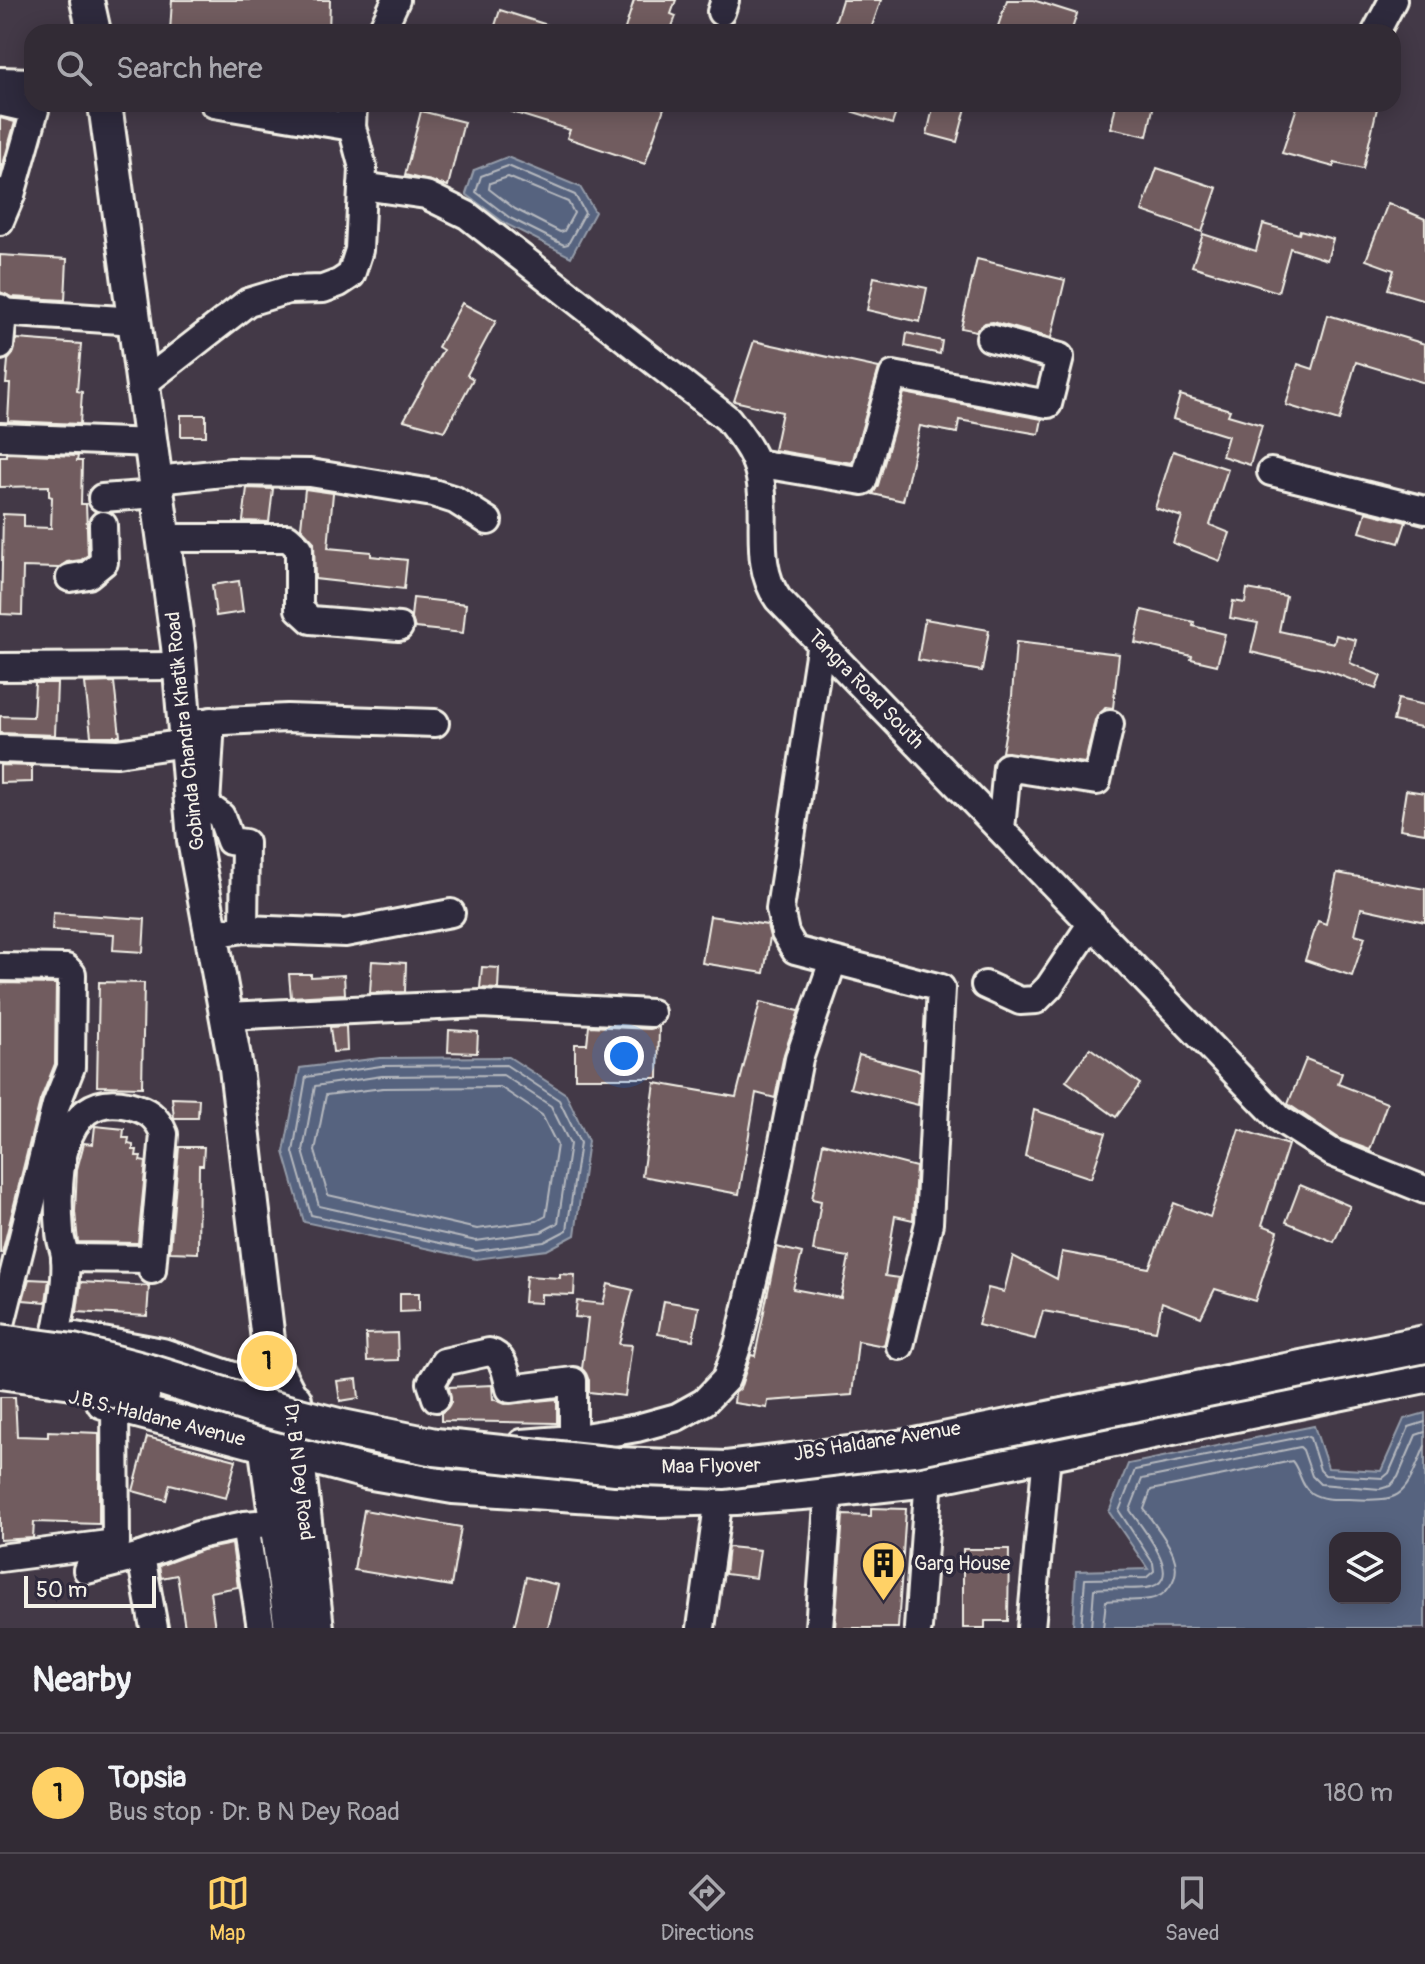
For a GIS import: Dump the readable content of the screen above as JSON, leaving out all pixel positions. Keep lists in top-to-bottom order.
{
  "streets": {
    "highway": ["Maa Flyover"],
    "main road": [
      "Gobinda Chandra Khatik Road",
      "J.B.S. Haldane Avenue",
      "JBS Haldane Avenue",
      "Dr. B N Dey Road"
    ],
    "street": ["Tangra Road South"]
  },
  "crossings": [
    ["Gobinda Chandra Khatik Road", "Dr. B N Dey Road"],
    ["J.B.S. Haldane Avenue", "JBS Haldane Avenue"],
    ["J.B.S. Haldane Avenue", "Dr. B N Dey Road"],
    ["JBS Haldane Avenue", "Dr. B N Dey Road"]
  ],
  "places": {
    "building": ["Garg House"]
  },
  "scale_bar": "50 m",
  "page": {
    "search": "Search here",
    "pins": "1",
    "scale": "50 m",
    "heading": "Nearby",
    "list": [
      {
        "mark": "1",
        "name": "Topsia",
        "note": "Bus stop · Dr. B N Dey Road",
        "value": "180 m"
      }
    ],
    "nav": ["Map", "Directions", "Saved"]
  }
}
